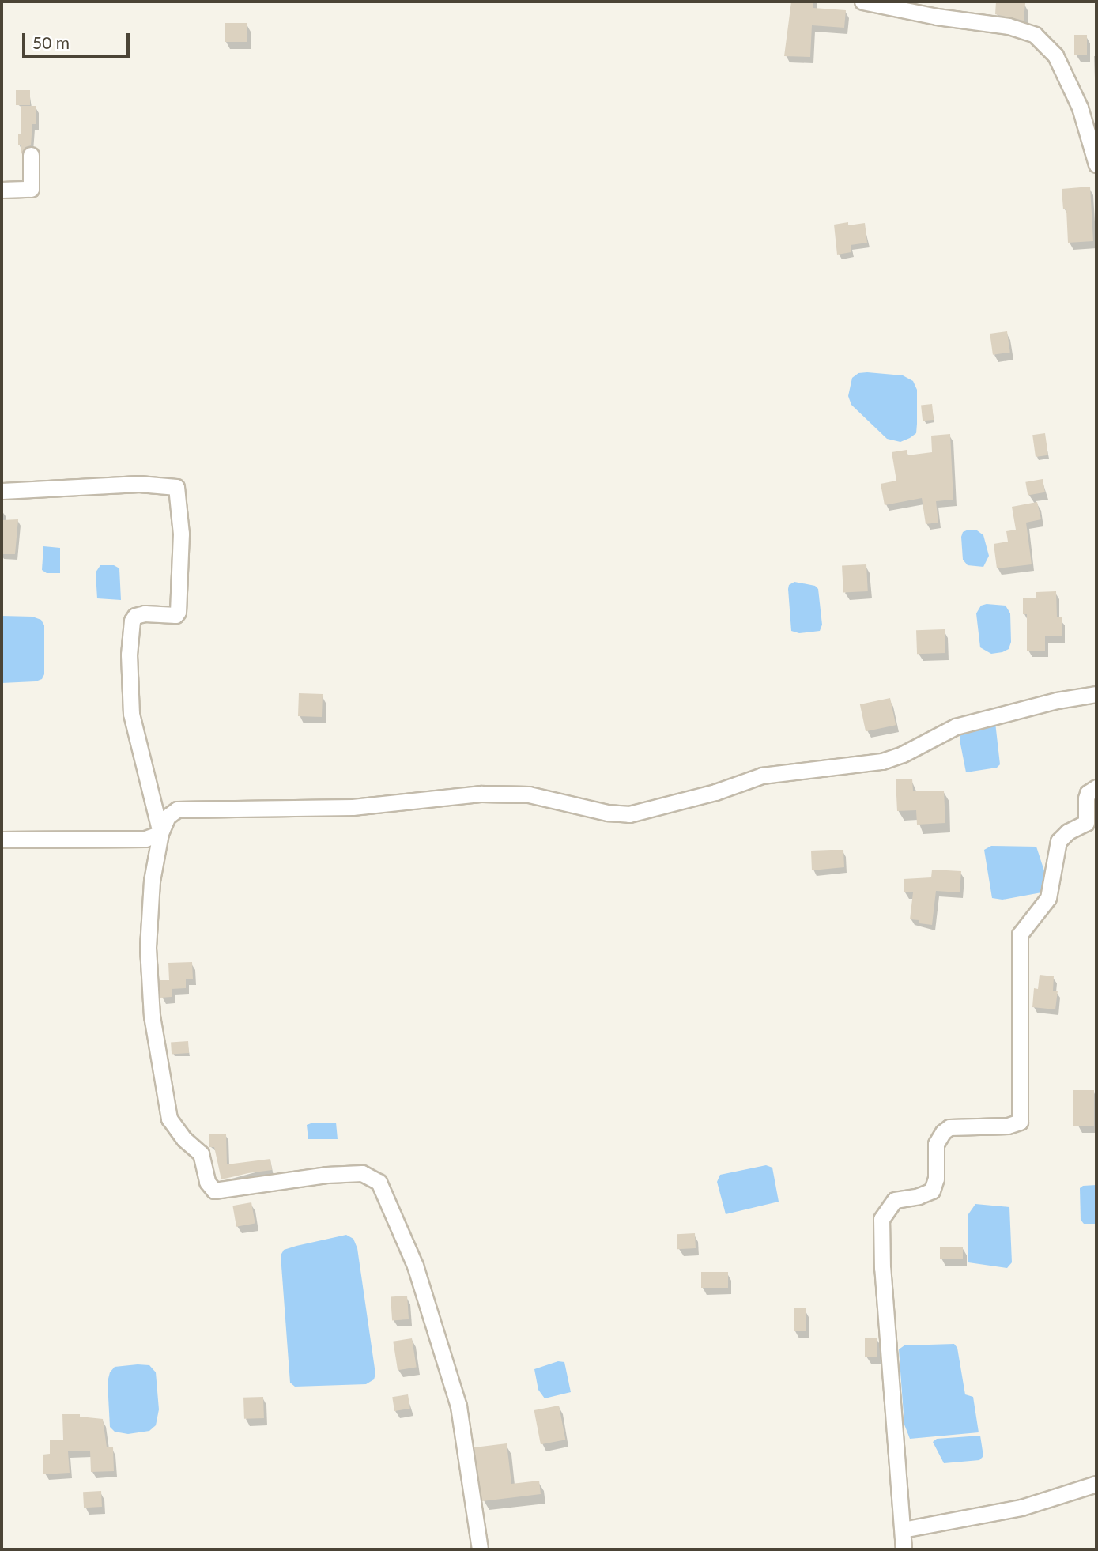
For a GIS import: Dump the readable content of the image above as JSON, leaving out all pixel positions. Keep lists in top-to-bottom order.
{
  "scale_bar": "50 m"
}
